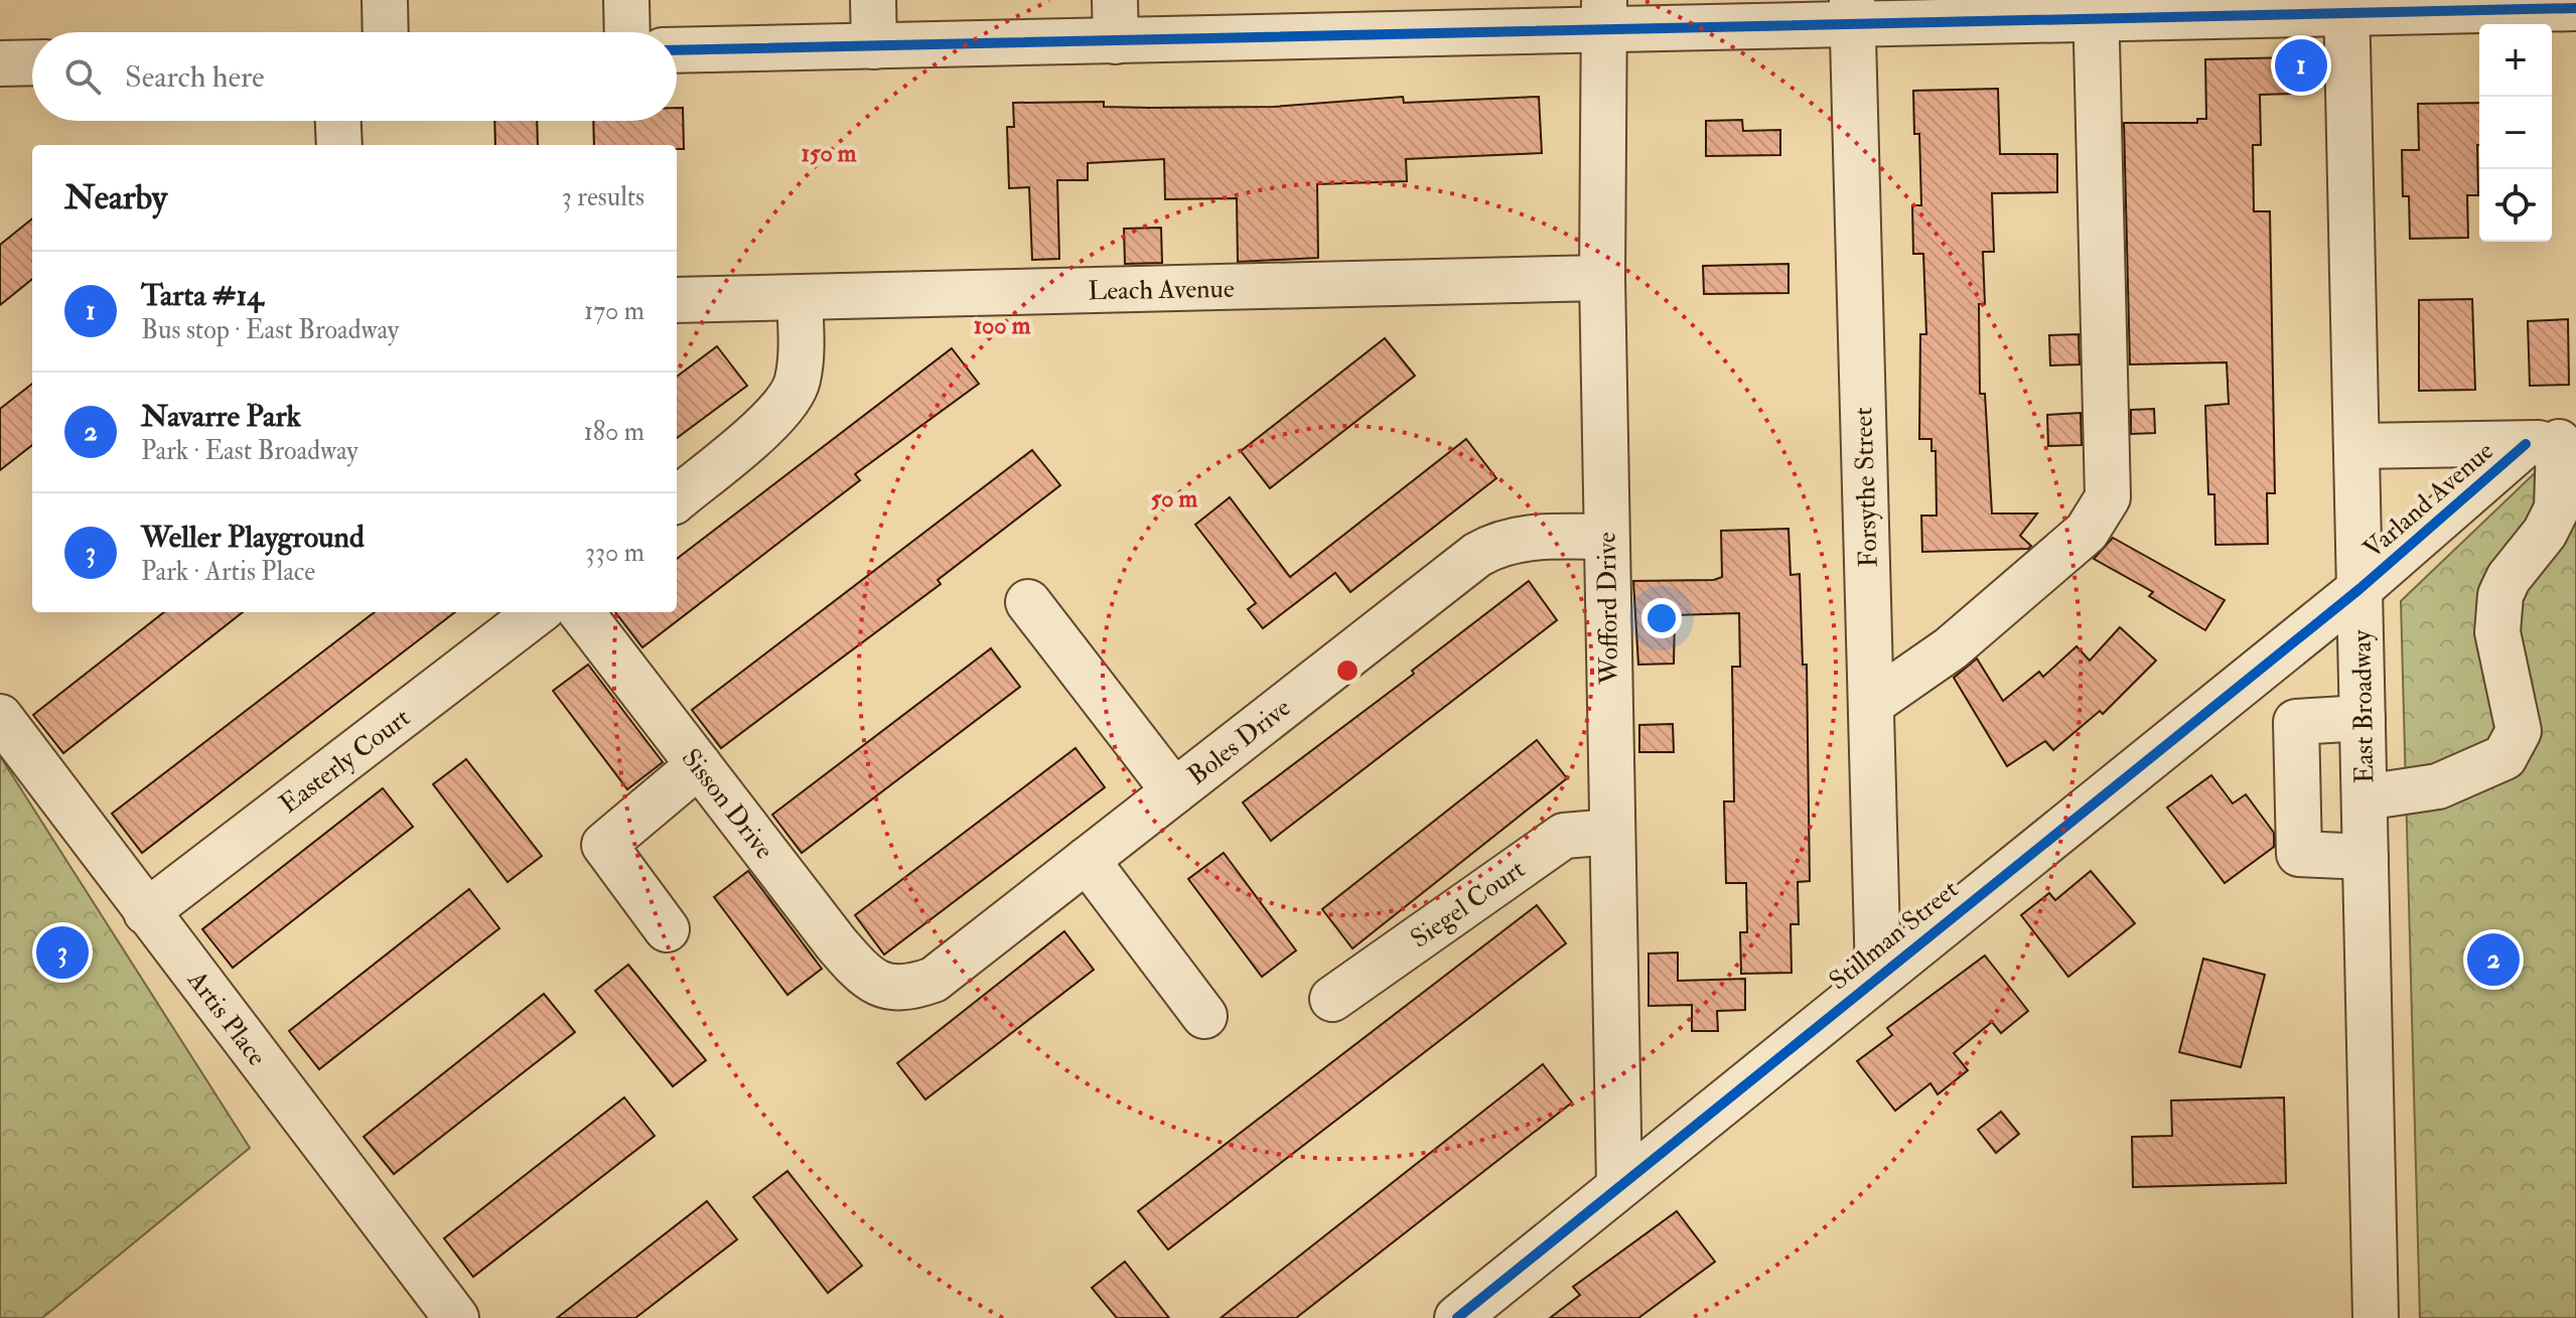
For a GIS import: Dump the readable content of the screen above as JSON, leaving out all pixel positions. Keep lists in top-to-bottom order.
{
  "streets": {
    "street": [
      "Leach Avenue",
      "Forsythe Street",
      "Varland Avenue",
      "Wofford Drive",
      "East Broadway",
      "Boles Drive",
      "Easterly Court",
      "Sisson Drive",
      "Siegel Court",
      "Stillman Street",
      "Artis Place"
    ]
  },
  "crossings": [
    ["Leach Avenue", "Wofford Drive"],
    ["Forsythe Street", "Stillman Street"],
    ["Varland Avenue", "East Broadway"],
    ["Varland Avenue", "Stillman Street"],
    ["Wofford Drive", "Boles Drive"],
    ["Wofford Drive", "Siegel Court"],
    ["Wofford Drive", "Stillman Street"],
    ["East Broadway", "Stillman Street"],
    ["Boles Drive", "Sisson Drive"],
    ["Easterly Court", "Artis Place"]
  ],
  "page": {
    "map_buttons": ["+", "−"],
    "search": "Search here",
    "pins": ["1", "3", "2"],
    "heading": ["Nearby", "3 results"],
    "list": [
      {
        "mark": "1",
        "name": "Tarta #14",
        "note": "Bus stop · East Broadway",
        "value": "170 m"
      },
      {
        "mark": "2",
        "name": "Navarre Park",
        "note": "Park · East Broadway",
        "value": "180 m"
      },
      {
        "mark": "3",
        "name": "Weller Playground",
        "note": "Park · Artis Place",
        "value": "330 m"
      }
    ]
  },
  "rings": ["150 m", "100 m", "50 m"]
}
